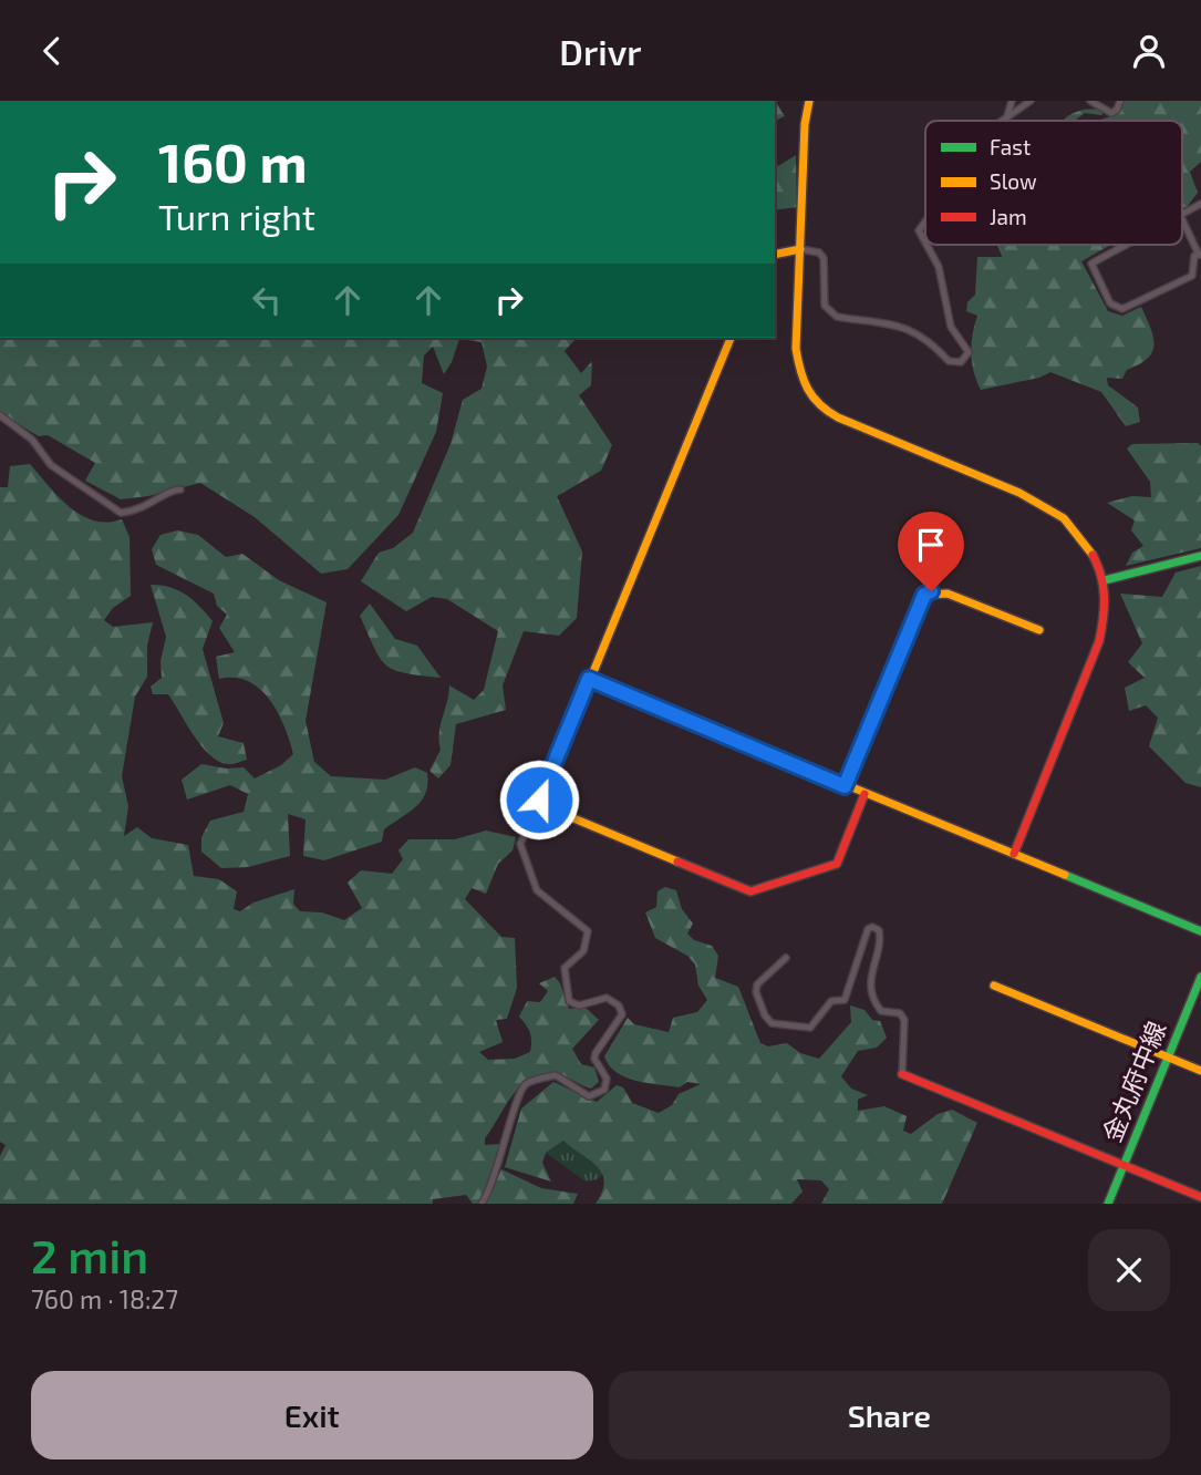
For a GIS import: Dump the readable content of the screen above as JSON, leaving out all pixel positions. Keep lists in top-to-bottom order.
{
  "streets": {
    "street": ["金丸府中線"]
  },
  "legend": ["Fast", "Slow", "Jam"],
  "page": {
    "header": "Drivr",
    "turn": ["160 m", "Turn right"],
    "heading": ["2 min", "760 m · 18:27"],
    "buttons": ["Exit", "Share"]
  }
}
